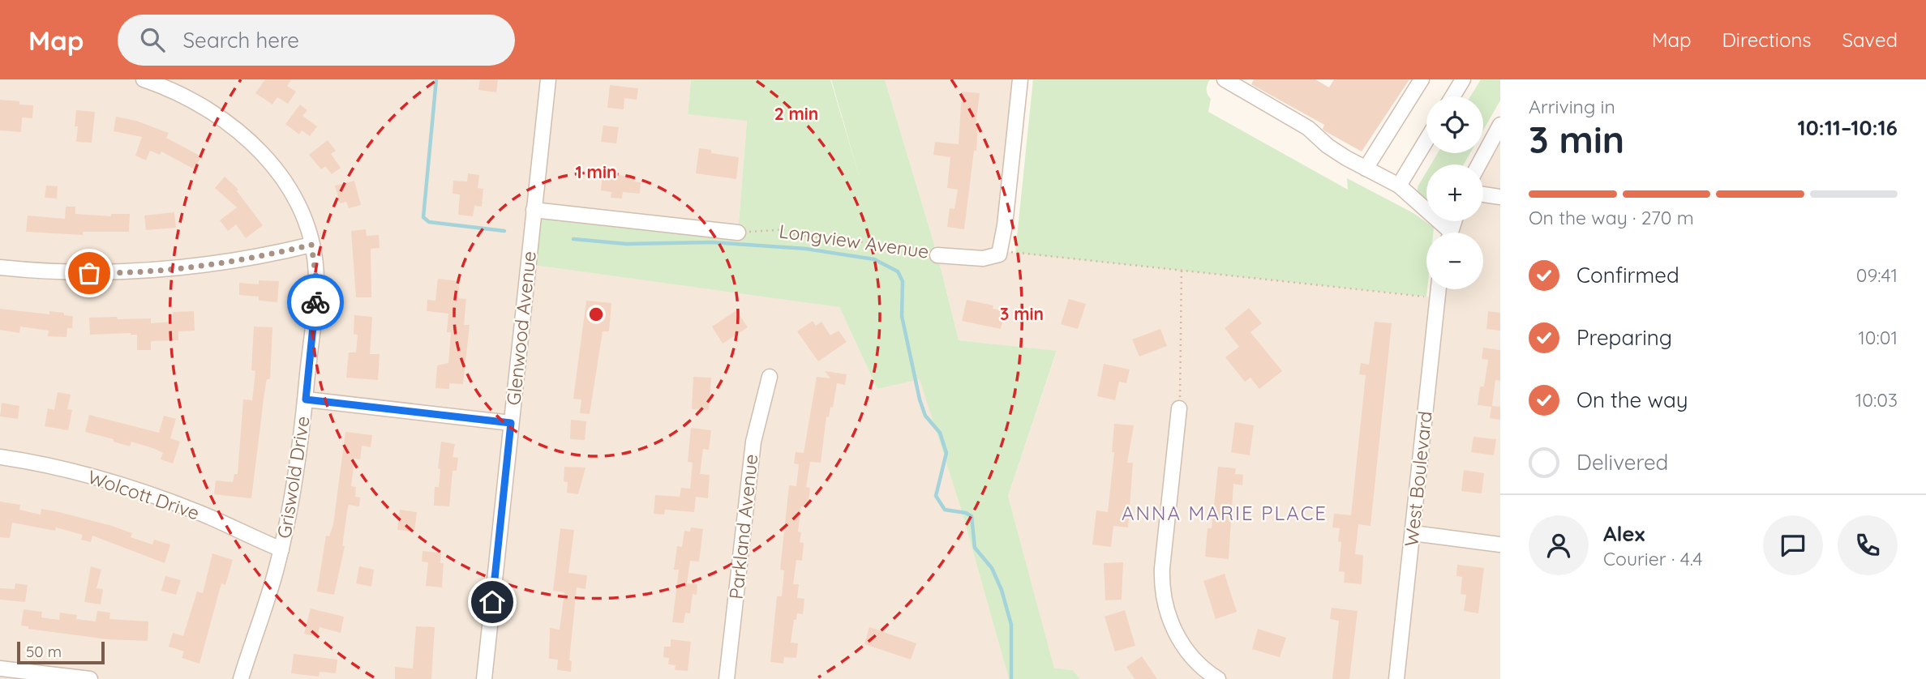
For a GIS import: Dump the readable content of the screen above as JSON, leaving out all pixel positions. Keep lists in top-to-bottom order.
{
  "streets": {
    "street": [
      "Longview Avenue",
      "Glenwood Avenue",
      "Griswold Drive",
      "West Boulevard",
      "Wolcott Drive",
      "Parkland Avenue"
    ]
  },
  "crossings": [
    ["Griswold Drive", "Wolcott Drive"]
  ],
  "districts": ["ANNA MARIE PLACE"],
  "scale_bar": "50 m",
  "page": {
    "header": "Map",
    "search": "Search here",
    "nav": ["Map", "Directions", "Saved"],
    "heading": ["3 min", "Arriving in", "10:11–10:16"],
    "panel": ["Alex", "Courier · 4.4"],
    "map_buttons": ["+", "−"],
    "bar": "On the way · 270 m",
    "list": [
      ["Confirmed", "09:41"],
      ["Preparing", "10:01"],
      ["On the way", "10:03"],
      "Delivered"
    ],
    "scale": "50 m"
  },
  "rings": ["2 min", "1 min", "3 min"]
}
